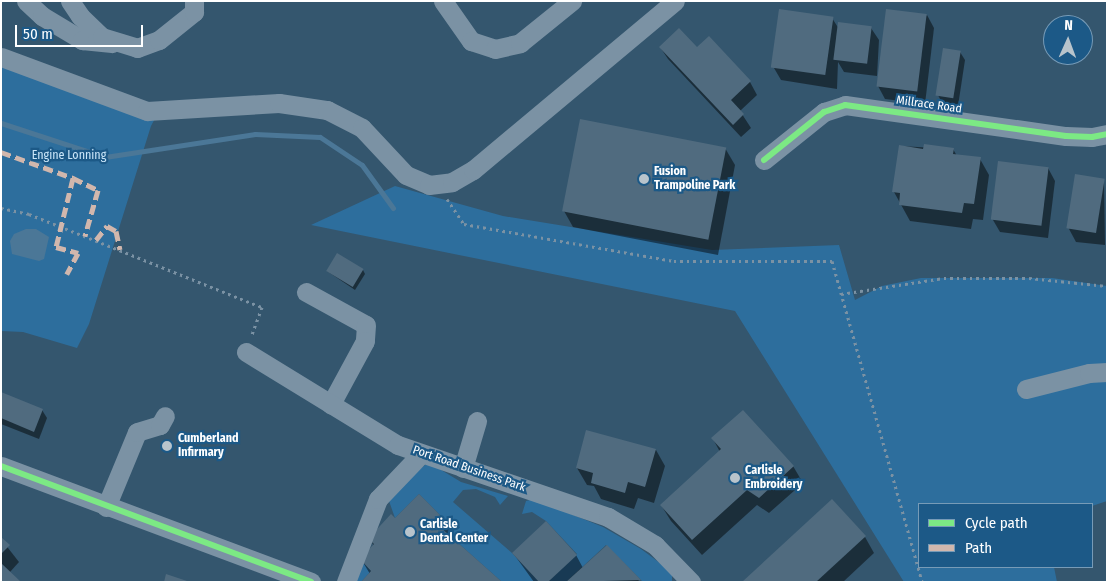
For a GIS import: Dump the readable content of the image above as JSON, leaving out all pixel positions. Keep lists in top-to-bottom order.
{
  "streets": {
    "street": ["Millrace Road", "Port Road Business Park"]
  },
  "parks": ["Engine Lonning"],
  "places": [
    "Fusion Trampoline Park",
    "Cumberland Infirmary",
    "Carlisle Embroidery",
    "Carlisle Dental Center"
  ],
  "legend": ["Cycle path", "Path"],
  "scale_bar": "50 m",
  "north": "top"
}
